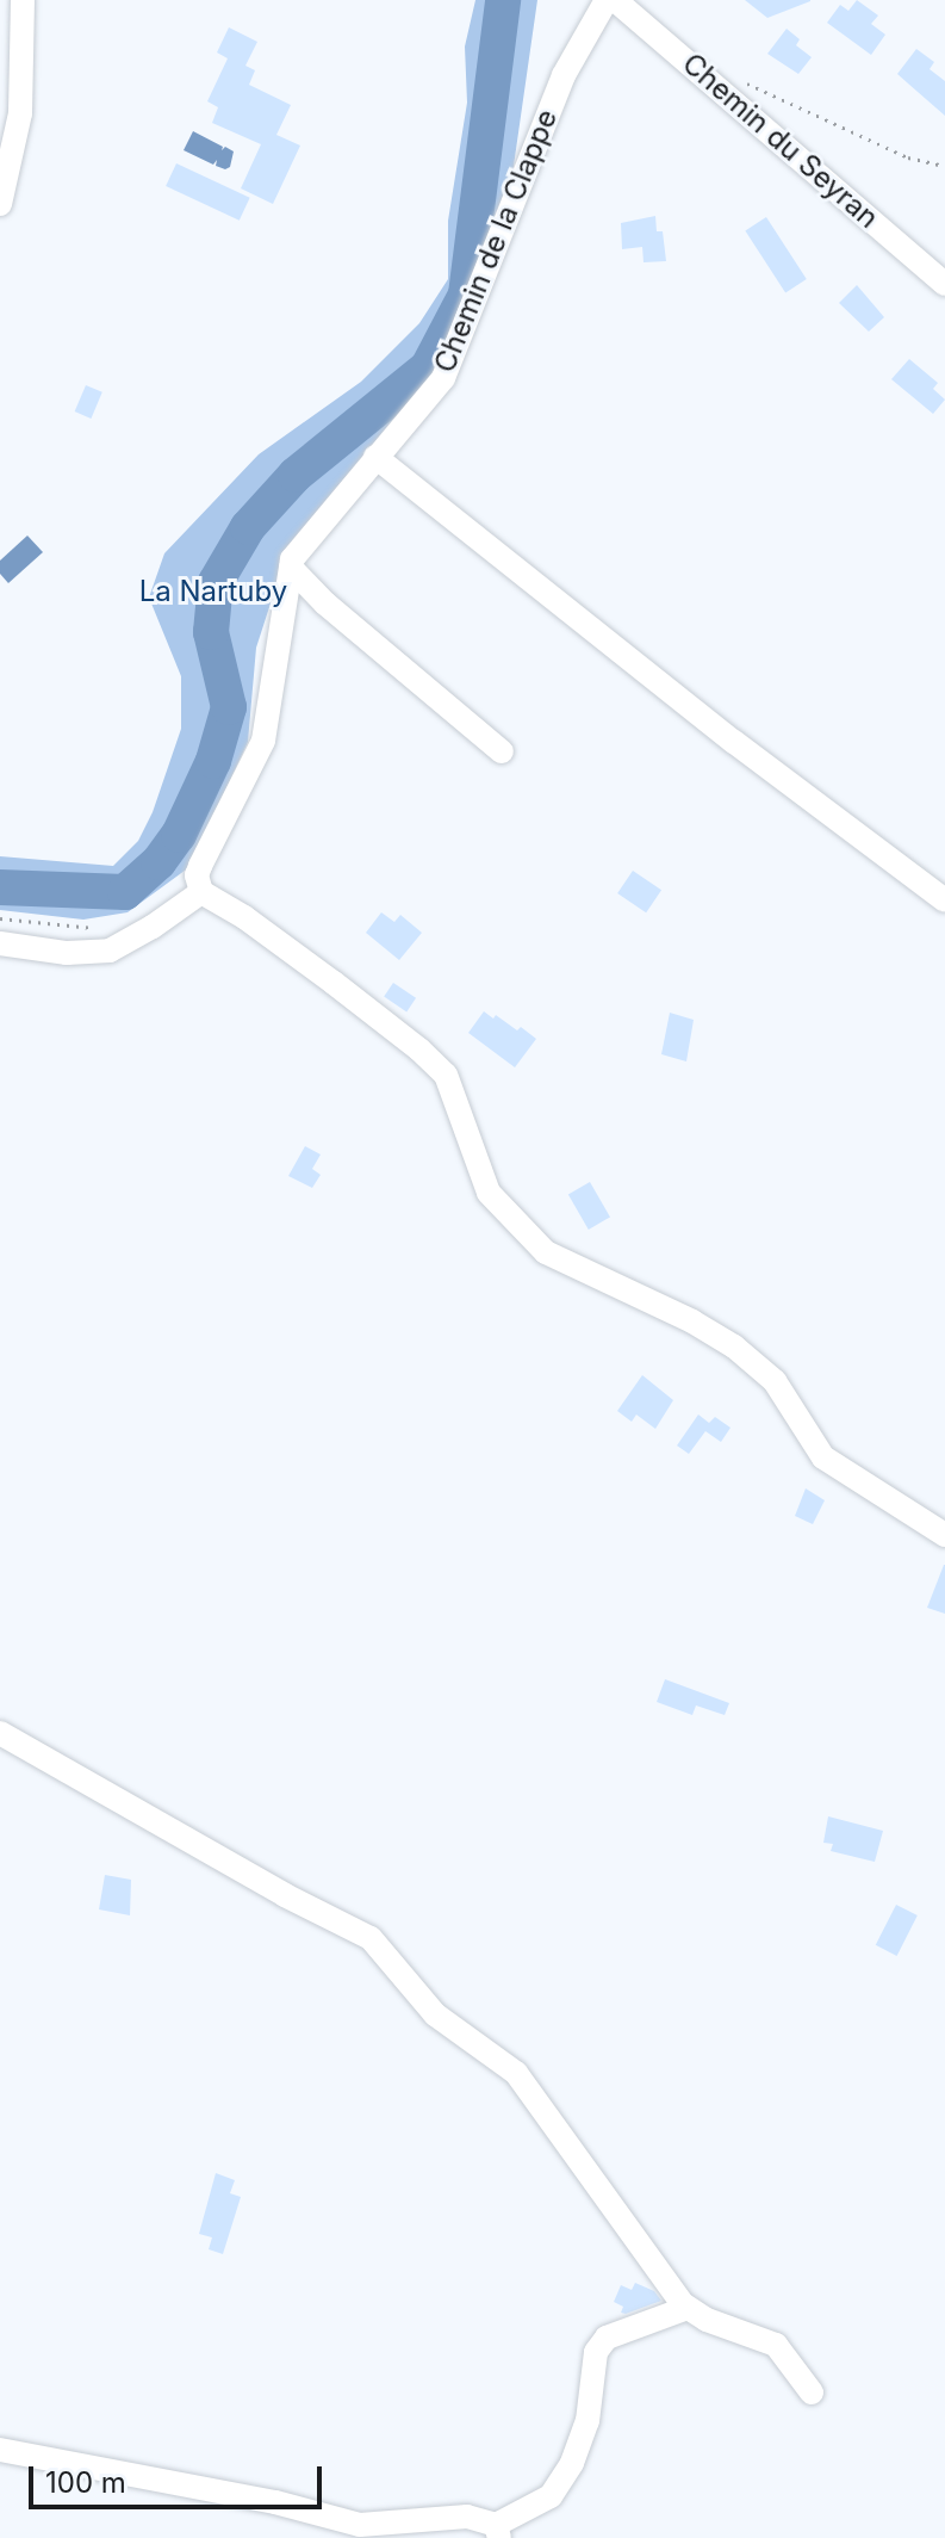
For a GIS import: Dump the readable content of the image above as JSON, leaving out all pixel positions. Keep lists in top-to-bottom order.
{
  "streets": {
    "street": ["Chemin du Seyran", "Chemin de la Clappe"]
  },
  "parks": ["La Nartuby"],
  "scale_bar": "100 m"
}
